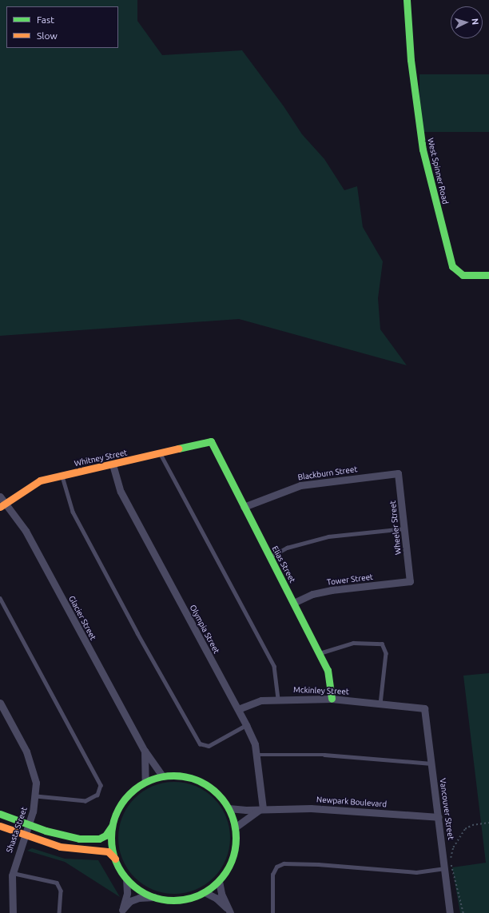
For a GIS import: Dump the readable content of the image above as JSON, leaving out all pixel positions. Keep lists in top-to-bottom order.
{
  "streets": {
    "street": [
      "West Spinner Road",
      "Whitney Street",
      "Blackburn Street",
      "Wheeler Street",
      "Elias Street",
      "Tower Street",
      "Glacier Street",
      "Olympia Street",
      "Mckinley Street",
      "Newpark Boulevard",
      "Vancouver Street",
      "Shasta Street"
    ]
  },
  "crossings": [
    ["Whitney Street", "Elias Street"],
    ["Whitney Street", "Glacier Street"],
    ["Whitney Street", "Olympia Street"],
    ["Blackburn Street", "Wheeler Street"],
    ["Blackburn Street", "Elias Street"],
    ["Wheeler Street", "Tower Street"],
    ["Elias Street", "Tower Street"],
    ["Elias Street", "Mckinley Street"],
    ["Olympia Street", "Mckinley Street"],
    ["Olympia Street", "Newpark Boulevard"],
    ["Mckinley Street", "Vancouver Street"],
    ["Newpark Boulevard", "Vancouver Street"]
  ],
  "legend": ["Fast", "Slow"],
  "north": "right"
}
